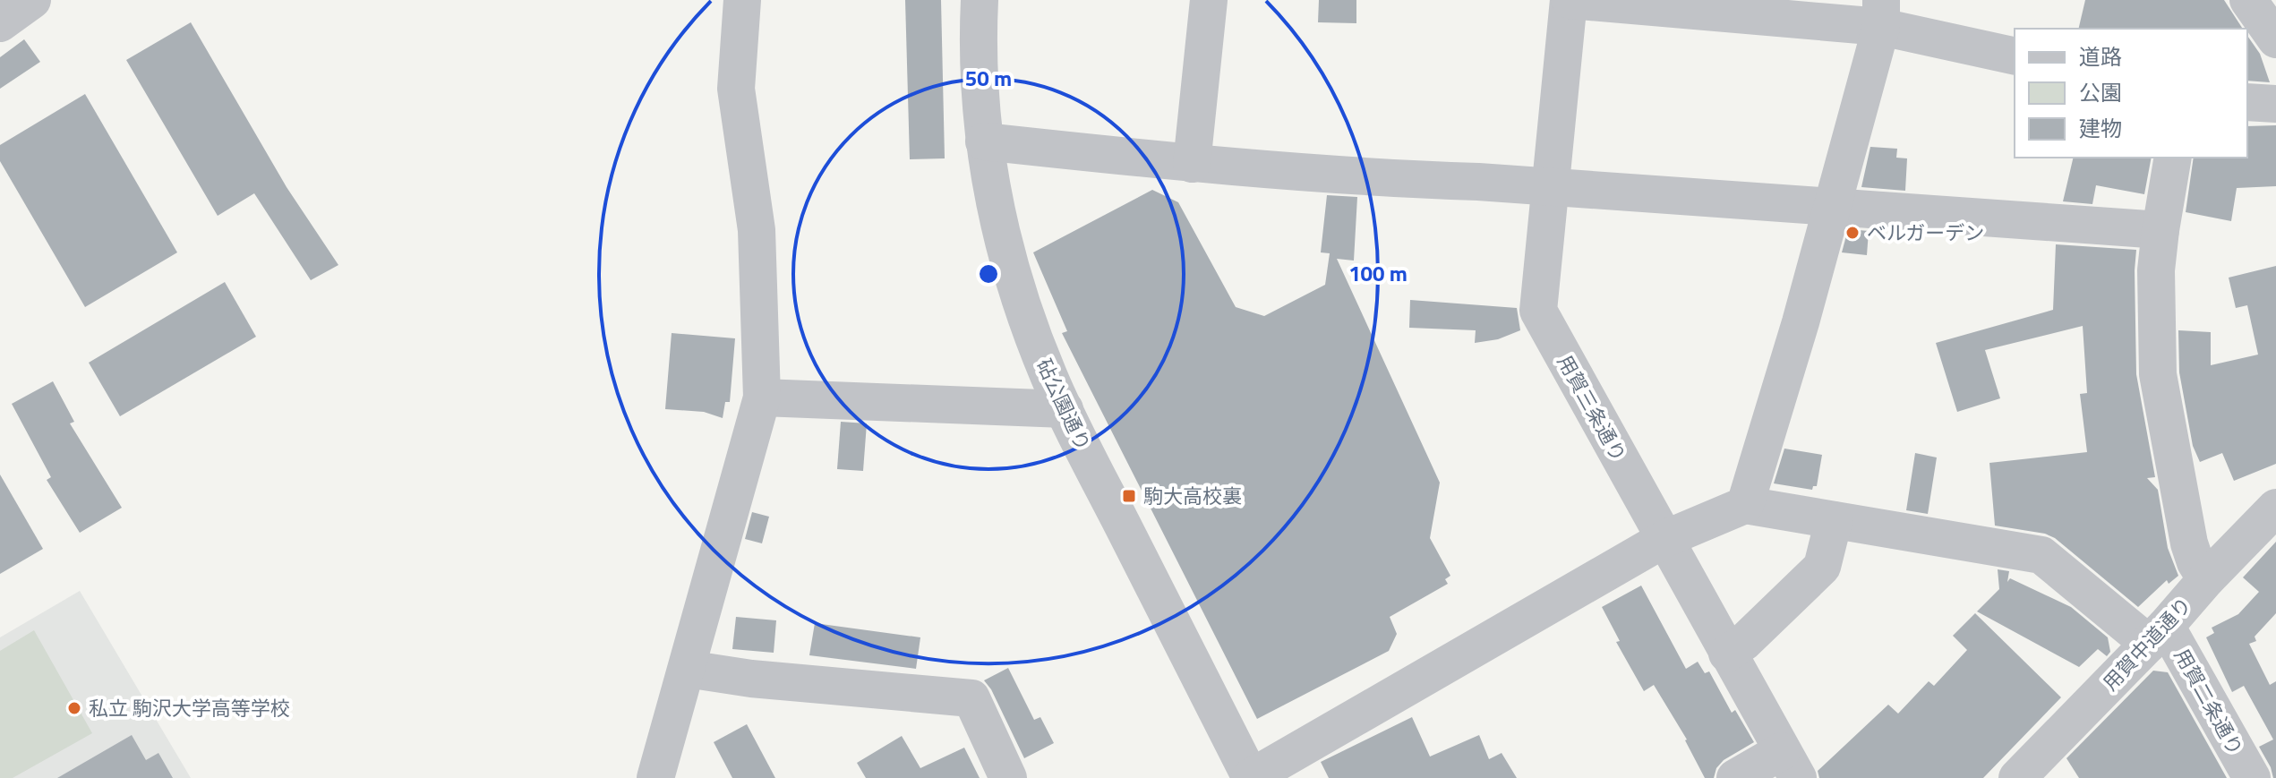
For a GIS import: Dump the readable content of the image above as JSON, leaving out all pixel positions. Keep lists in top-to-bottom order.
{
  "streets": {
    "street": [
      "砧公園通り",
      "用賀三条通り",
      "用賀中道通り",
      "用賀二条通り"
    ]
  },
  "crossings": [
    ["用賀中道通り", "用賀二条通り"]
  ],
  "places": {
    "other": ["ベルガーデン", "私立 駒沢大学高等学校"],
    "transit": ["駒大高校裏"]
  },
  "legend": ["道路", "公園", "建物"],
  "rings": ["50 m", "100 m"]
}
